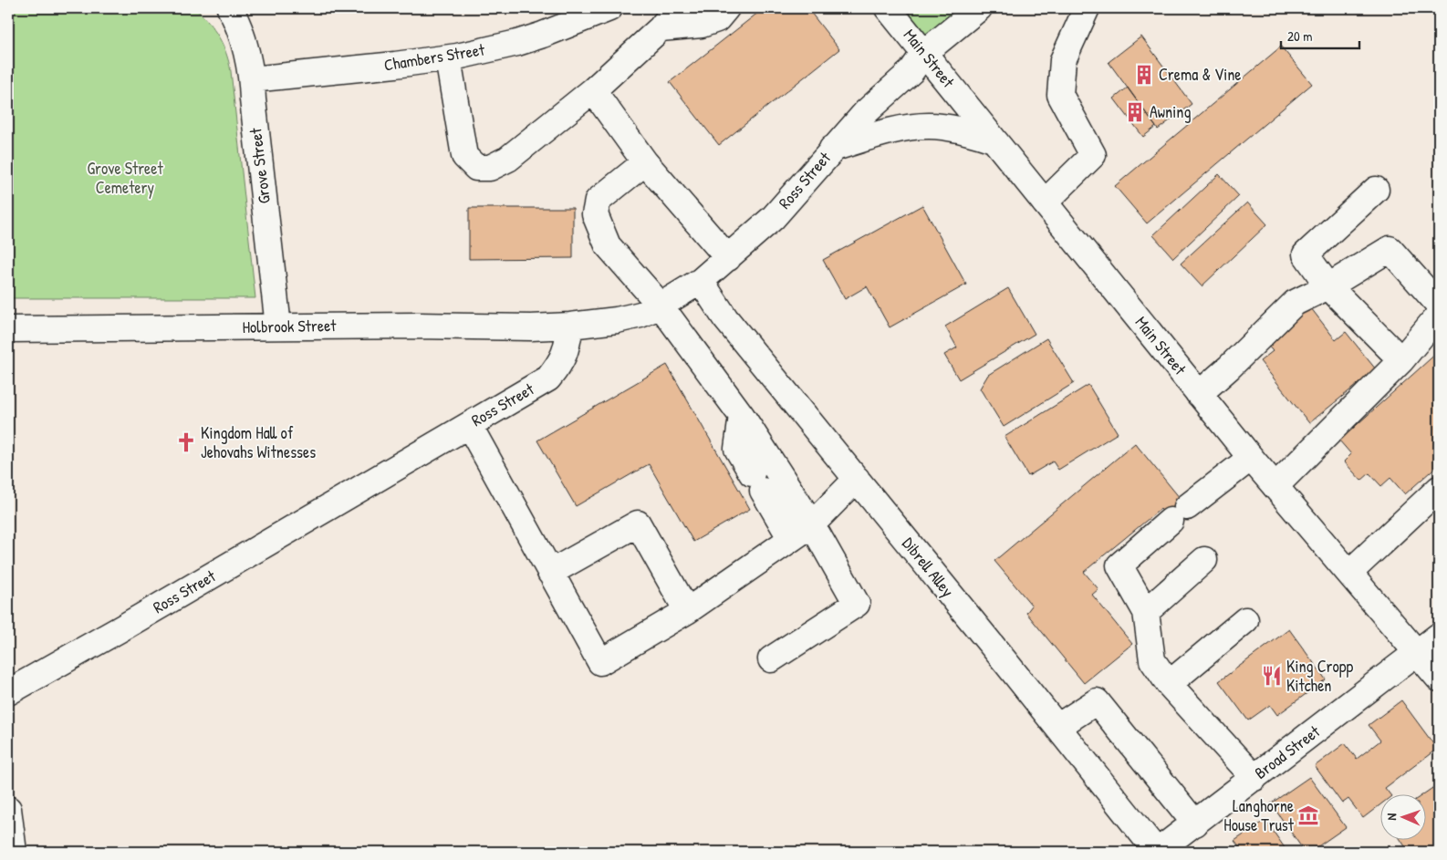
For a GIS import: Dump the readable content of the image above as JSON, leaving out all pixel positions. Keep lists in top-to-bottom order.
{
  "streets": {
    "street": [
      "Chambers Street",
      "Main Street",
      "Grove Street",
      "Ross Street",
      "Holbrook Street",
      "Dibrell Alley",
      "Broad Street"
    ]
  },
  "crossings": [
    ["Chambers Street", "Grove Street"],
    ["Main Street", "Ross Street"],
    ["Main Street", "Broad Street"],
    ["Grove Street", "Holbrook Street"],
    ["Ross Street", "Holbrook Street"],
    ["Ross Street", "Dibrell Alley"],
    ["Dibrell Alley", "Broad Street"]
  ],
  "parks": ["Grove Street Cemetery"],
  "places": {
    "building": ["Crema & Vine", "Awning"],
    "church": ["Kingdom Hall of Jehovahs Witnesses"],
    "restaurant": ["King Cropp Kitchen"],
    "museum": ["Langhorne House Trust"]
  },
  "scale_bar": "20 m",
  "north": "left"
}
